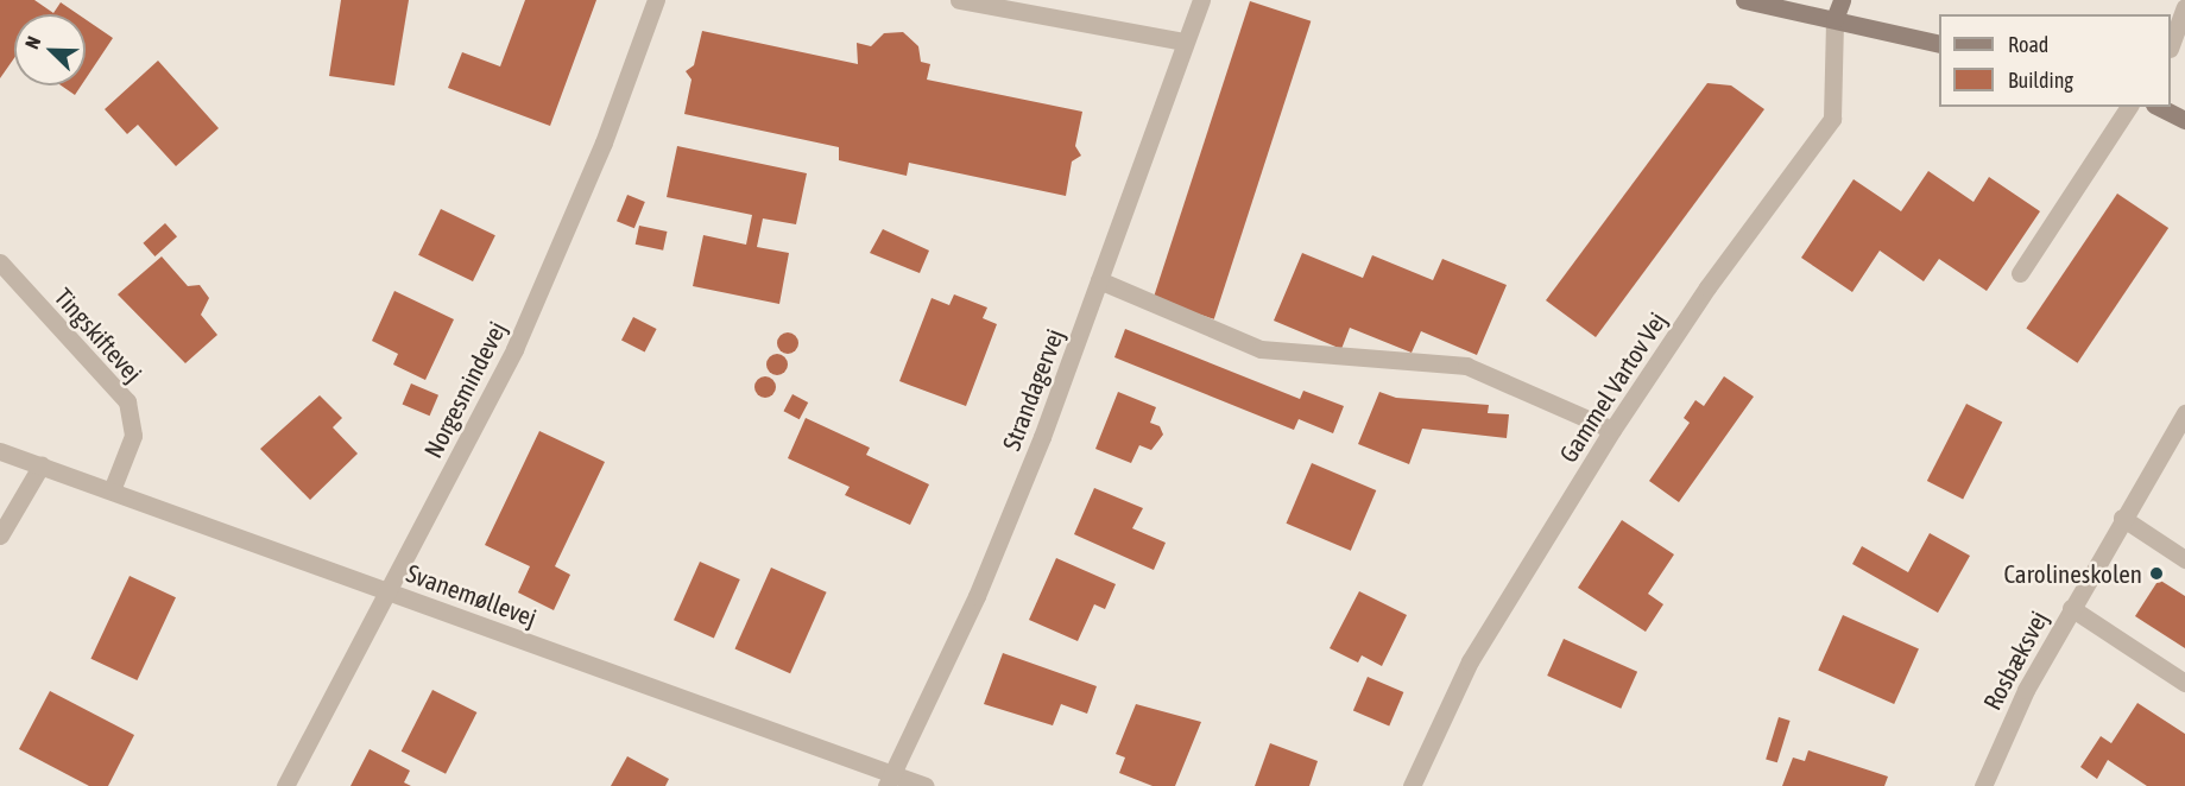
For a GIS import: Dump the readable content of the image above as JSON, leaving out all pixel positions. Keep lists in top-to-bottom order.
{
  "streets": {
    "street": [
      "Tingskiftevej",
      "Gammel Vartov Vej",
      "Norgesmindevej",
      "Strandagervej",
      "Svanemøllevej",
      "Rosbæksvej"
    ]
  },
  "crossings": [
    ["Tingskiftevej", "Svanemøllevej"],
    ["Norgesmindevej", "Svanemøllevej"],
    ["Strandagervej", "Svanemøllevej"]
  ],
  "places": ["Carolineskolen"],
  "legend": ["Road", "Building"],
  "north": "top left"
}
